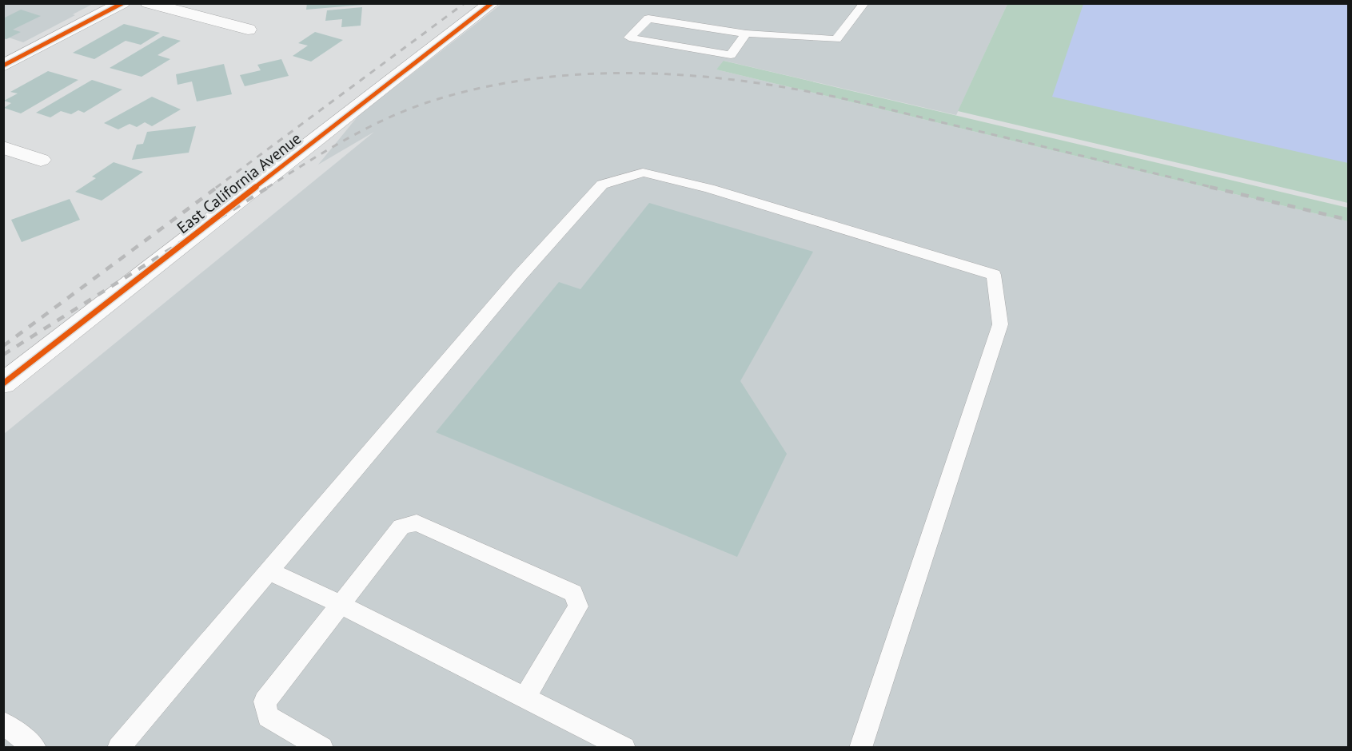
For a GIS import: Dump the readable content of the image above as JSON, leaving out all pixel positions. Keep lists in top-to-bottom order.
{
  "streets": {
    "street": ["East California Avenue"]
  }
}
